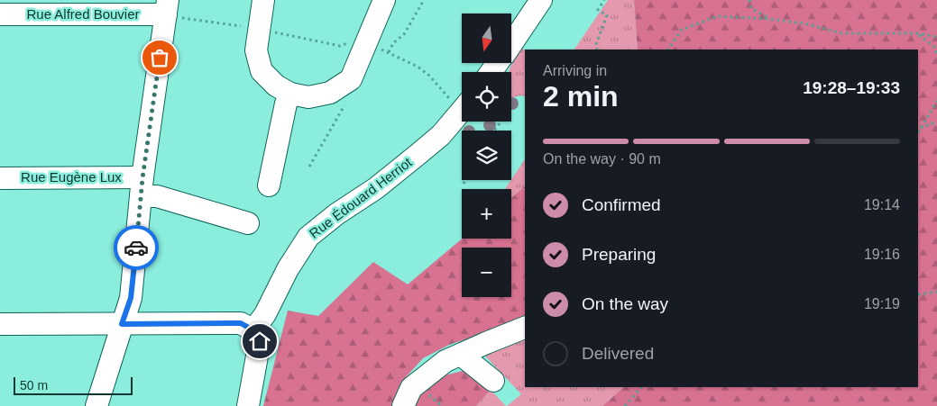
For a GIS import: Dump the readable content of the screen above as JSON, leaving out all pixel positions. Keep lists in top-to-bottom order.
{
  "streets": {
    "street": ["Rue Alfred Bouvier", "Rue Eugène Lux", "Rue Édouard Herriot"]
  },
  "scale_bar": "50 m",
  "north": "bottom",
  "page": {
    "map_buttons": ["+", "−"],
    "heading": ["2 min", "Arriving in", "19:28–19:33"],
    "bar": "On the way · 90 m",
    "list": [
      ["Confirmed", "19:14"],
      ["Preparing", "19:16"],
      ["On the way", "19:19"],
      "Delivered"
    ],
    "scale": "50 m"
  }
}
